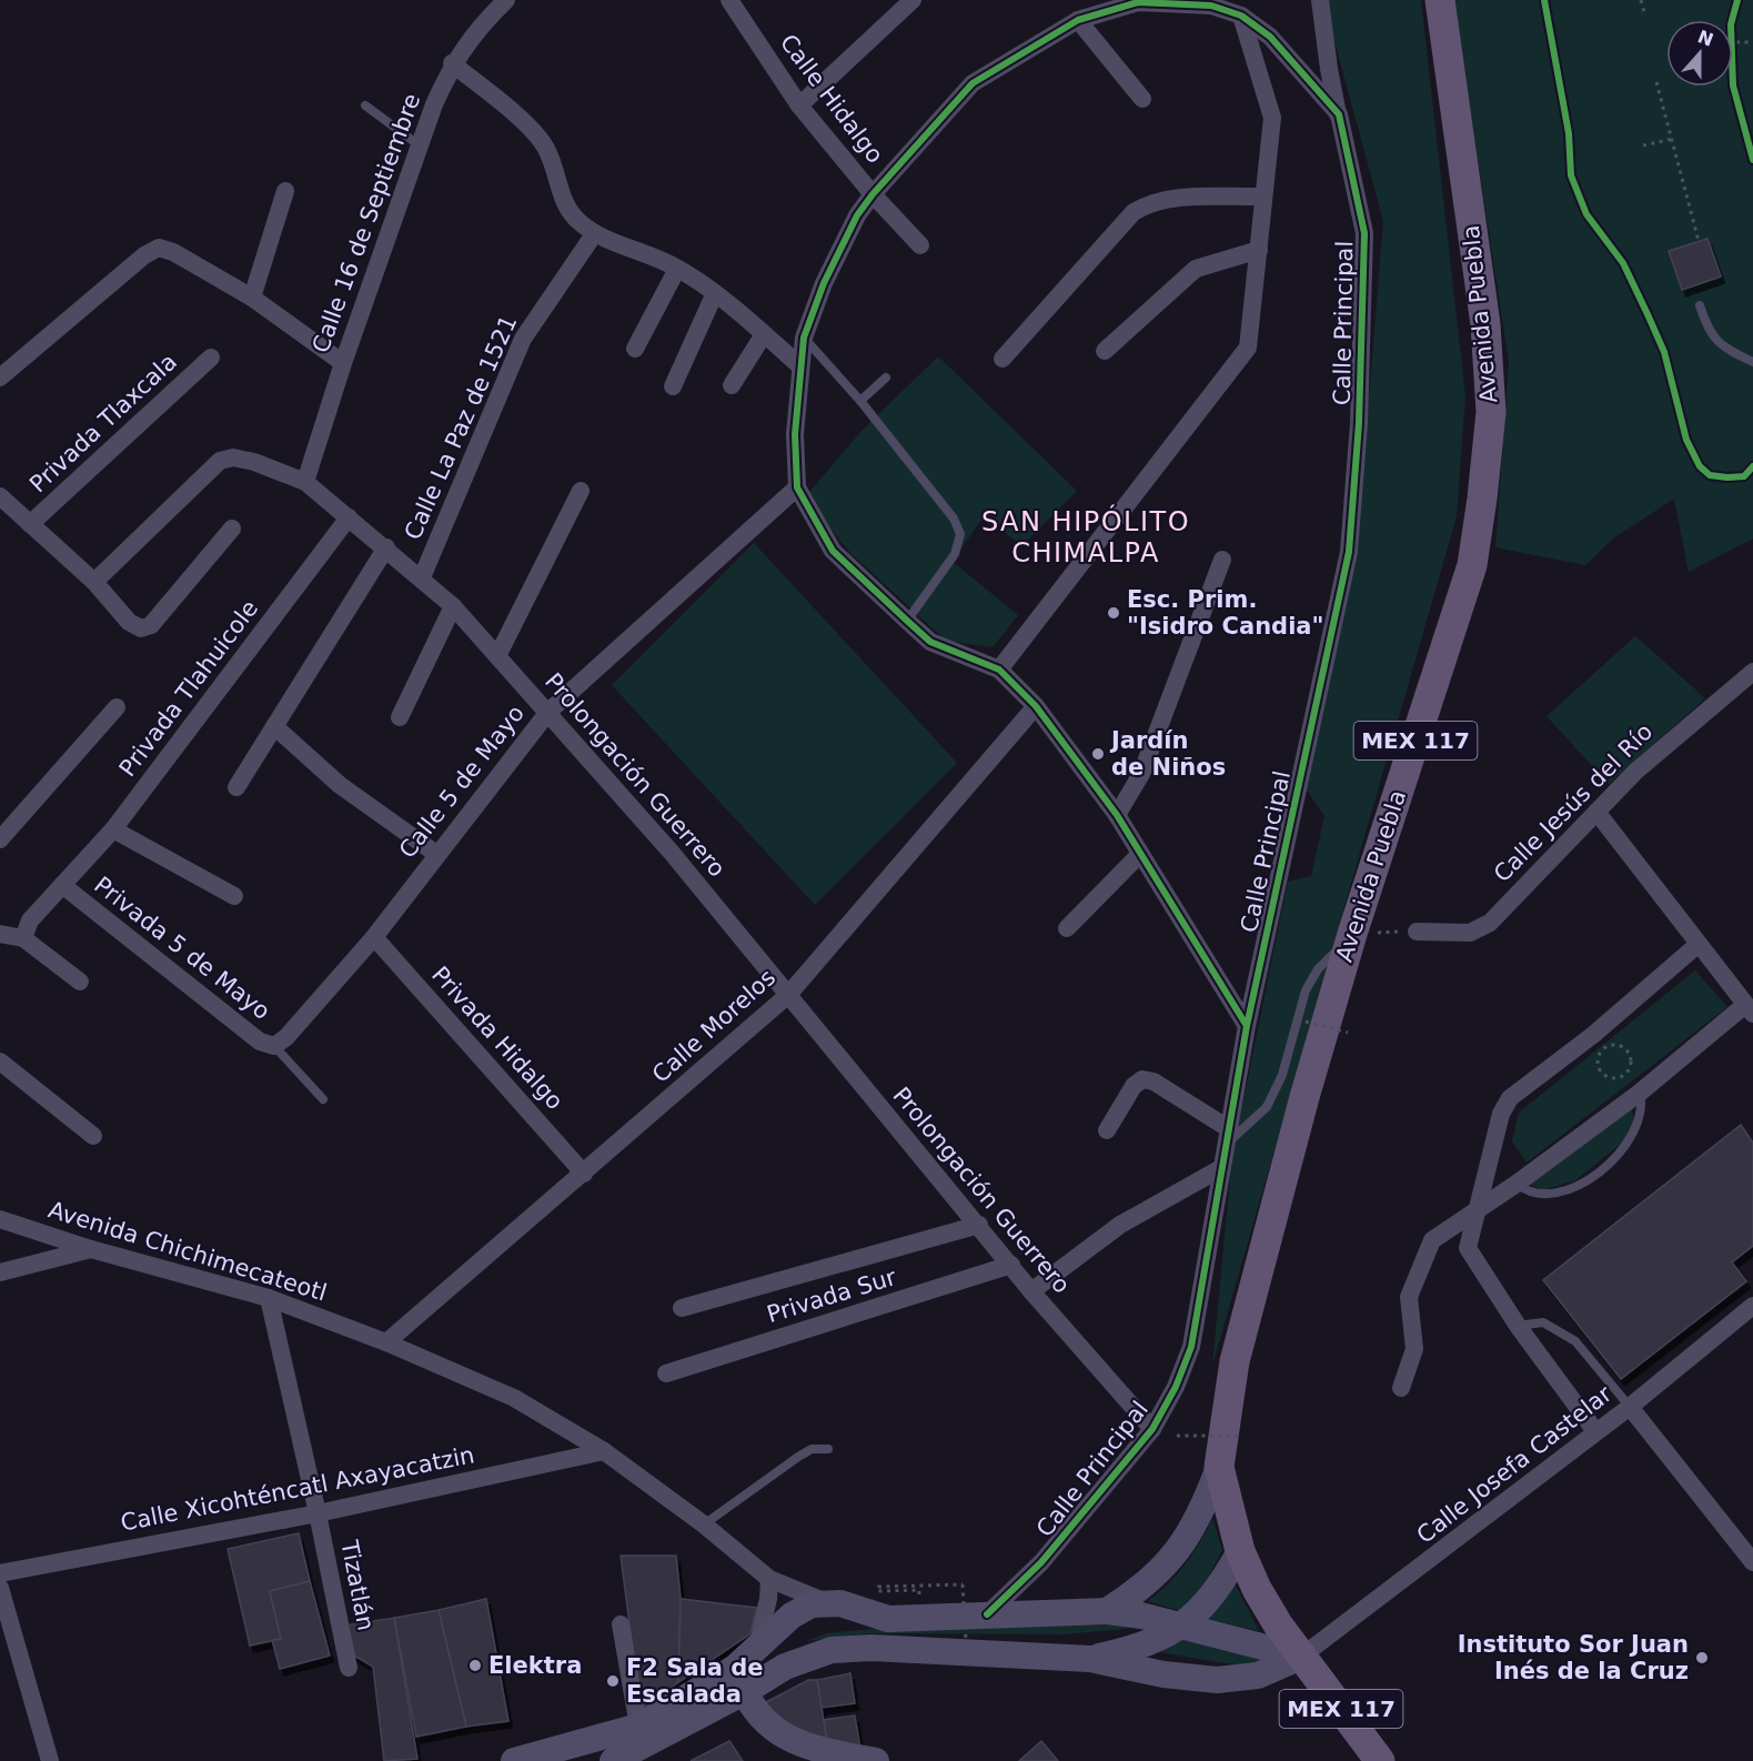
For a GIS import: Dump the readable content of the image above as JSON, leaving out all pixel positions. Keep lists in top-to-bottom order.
{
  "streets": {
    "main road": ["Avenida Puebla", "MEX 117"],
    "street": [
      "Calle Hidalgo",
      "Calle 16 de Septiembre",
      "Calle Principal",
      "Privada Tlaxcala",
      "Calle La Paz de 1521",
      "Privada Tlahuicole",
      "Prolongación Guerrero",
      "Calle 5 de Mayo",
      "Calle Jesús del Río",
      "Privada 5 de Mayo",
      "Calle Morelos",
      "Privada Hidalgo",
      "Avenida Chichimecateotl",
      "Privada Sur",
      "Calle Josefa Castelar",
      "Calle Xicohténcatl Axayacatzin",
      "Tizatlán"
    ]
  },
  "crossings": [
    ["Calle Hidalgo", "Calle Principal"],
    ["Calle 16 de Septiembre", "Prolongación Guerrero"],
    ["Avenida Puebla", "MEX 117"],
    ["Calle Principal", "Prolongación Guerrero"],
    ["Calle Principal", "Calle 5 de Mayo"],
    ["Calle La Paz de 1521", "Prolongación Guerrero"],
    ["Privada Tlahuicole", "Prolongación Guerrero"],
    ["Privada Tlahuicole", "Privada 5 de Mayo"],
    ["MEX 117", "Calle Josefa Castelar"],
    ["Prolongación Guerrero", "Calle 5 de Mayo"],
    ["Prolongación Guerrero", "Calle Morelos"],
    ["Prolongación Guerrero", "Privada Sur"],
    ["Calle 5 de Mayo", "Privada 5 de Mayo"],
    ["Calle 5 de Mayo", "Privada Hidalgo"],
    ["Calle Morelos", "Privada Hidalgo"],
    ["Calle Morelos", "Avenida Chichimecateotl"],
    ["Avenida Chichimecateotl", "Calle Xicohténcatl Axayacatzin"],
    ["Avenida Chichimecateotl", "Tizatlán"],
    ["Calle Xicohténcatl Axayacatzin", "Tizatlán"]
  ],
  "districts": ["SAN HIPÓLITO CHIMALPA"],
  "places": [
    "Esc. Prim. \"Isidro Candia\"",
    "Jardín de Niños",
    "Instituto Sor Juan Inés de la Cruz",
    "Elektra",
    "F2 Sala de Escalada"
  ],
  "north": "top"
}
